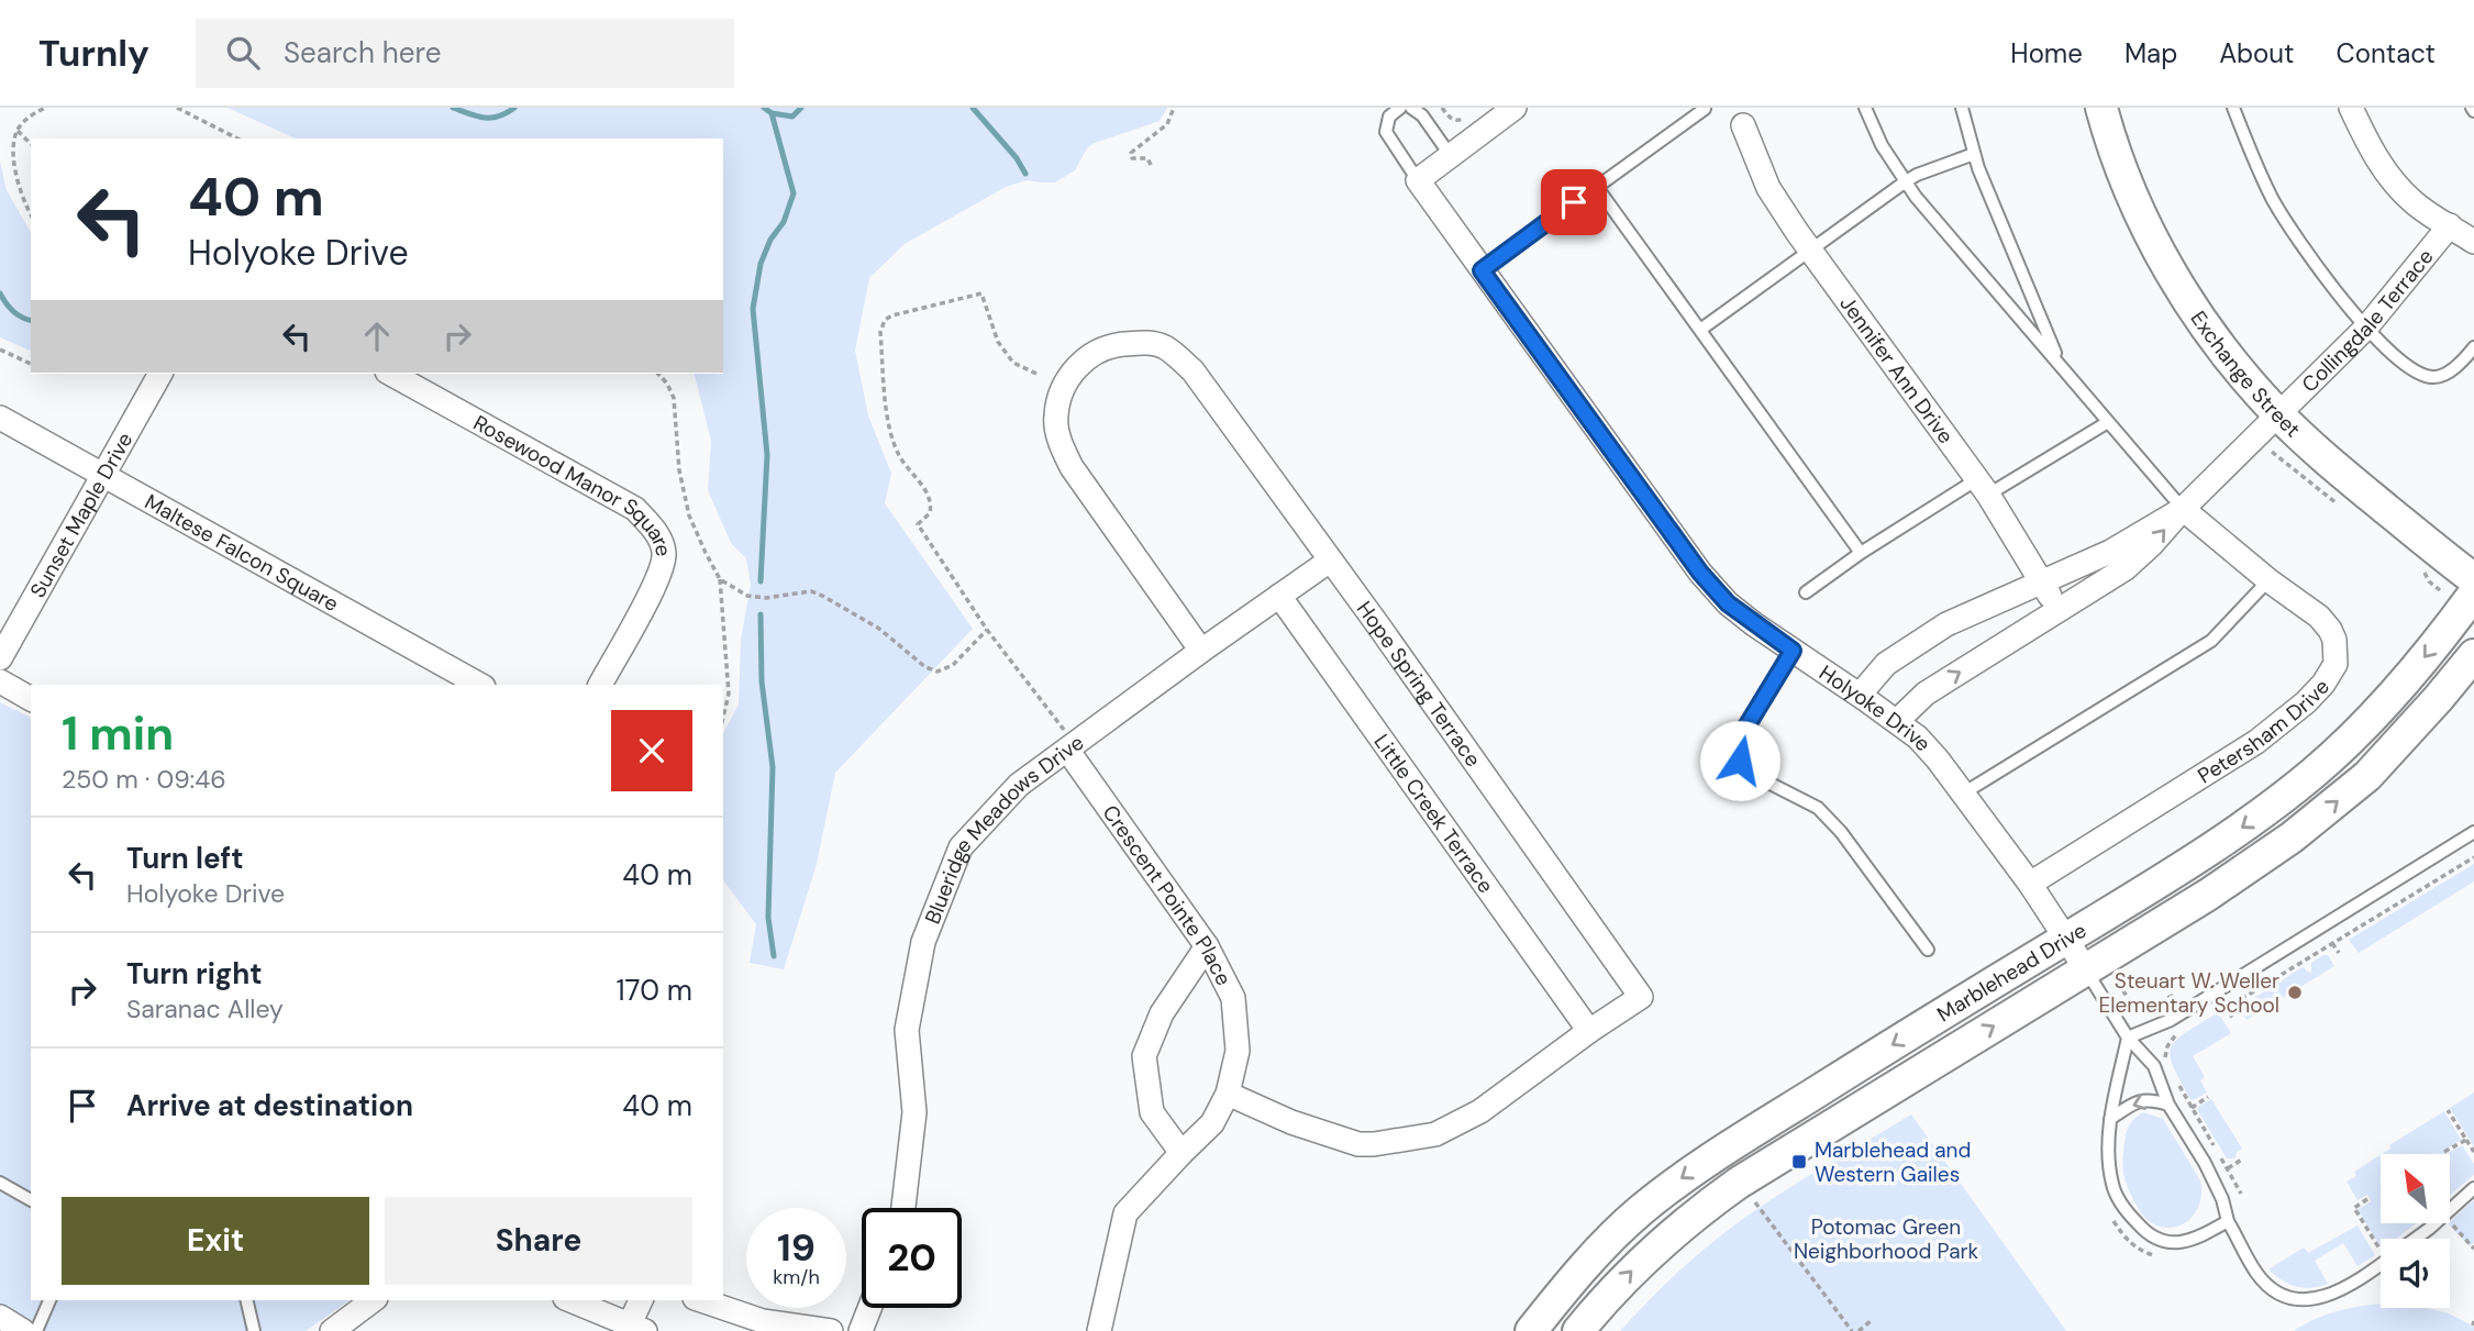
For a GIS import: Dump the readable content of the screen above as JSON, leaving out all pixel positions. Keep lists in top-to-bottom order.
{
  "streets": {
    "street": [
      "Collingdale Terrace",
      "Jennifer Ann Drive",
      "Exchange Street",
      "Rosewood Manor Square",
      "Sunset Maple Drive",
      "Maltese Falcon Square",
      "Hope Spring Terrace",
      "Holyoke Drive",
      "Petersham Drive",
      "Little Creek Terrace",
      "Blueridge Meadows Drive",
      "Crescent Pointe Place",
      "Marblehead Drive"
    ]
  },
  "crossings": [
    ["Collingdale Terrace", "Jennifer Ann Drive"],
    ["Collingdale Terrace", "Exchange Street"],
    ["Collingdale Terrace", "Holyoke Drive"],
    ["Collingdale Terrace", "Petersham Drive"],
    ["Sunset Maple Drive", "Maltese Falcon Square"],
    ["Hope Spring Terrace", "Little Creek Terrace"],
    ["Hope Spring Terrace", "Blueridge Meadows Drive"],
    ["Hope Spring Terrace", "Crescent Pointe Place"],
    ["Holyoke Drive", "Petersham Drive"],
    ["Holyoke Drive", "Marblehead Drive"],
    ["Little Creek Terrace", "Blueridge Meadows Drive"],
    ["Blueridge Meadows Drive", "Crescent Pointe Place"]
  ],
  "parks": ["Potomac Green Neighborhood Park"],
  "places": {
    "other": ["Steuart W. Weller Elementary School"],
    "transit": ["Marblehead and Western Gailes"]
  },
  "north": "top left",
  "page": {
    "header": "Turnly",
    "search": "Search here",
    "nav": [
      "Home",
      "Map",
      "About",
      "Contact"
    ],
    "turn": ["40 m", "Holyoke Drive"],
    "heading": ["1 min", "250 m · 09:46"],
    "list": [
      {
        "name": "Turn left",
        "note": "Holyoke Drive",
        "value": "40 m"
      },
      {
        "name": "Turn right",
        "note": "Saranac Alley",
        "value": "170 m"
      },
      {
        "name": "Arrive at destination",
        "value": "40 m"
      }
    ],
    "buttons": ["Exit", "Share"],
    "speed": "19 km/h",
    "limit": "20"
  }
}
